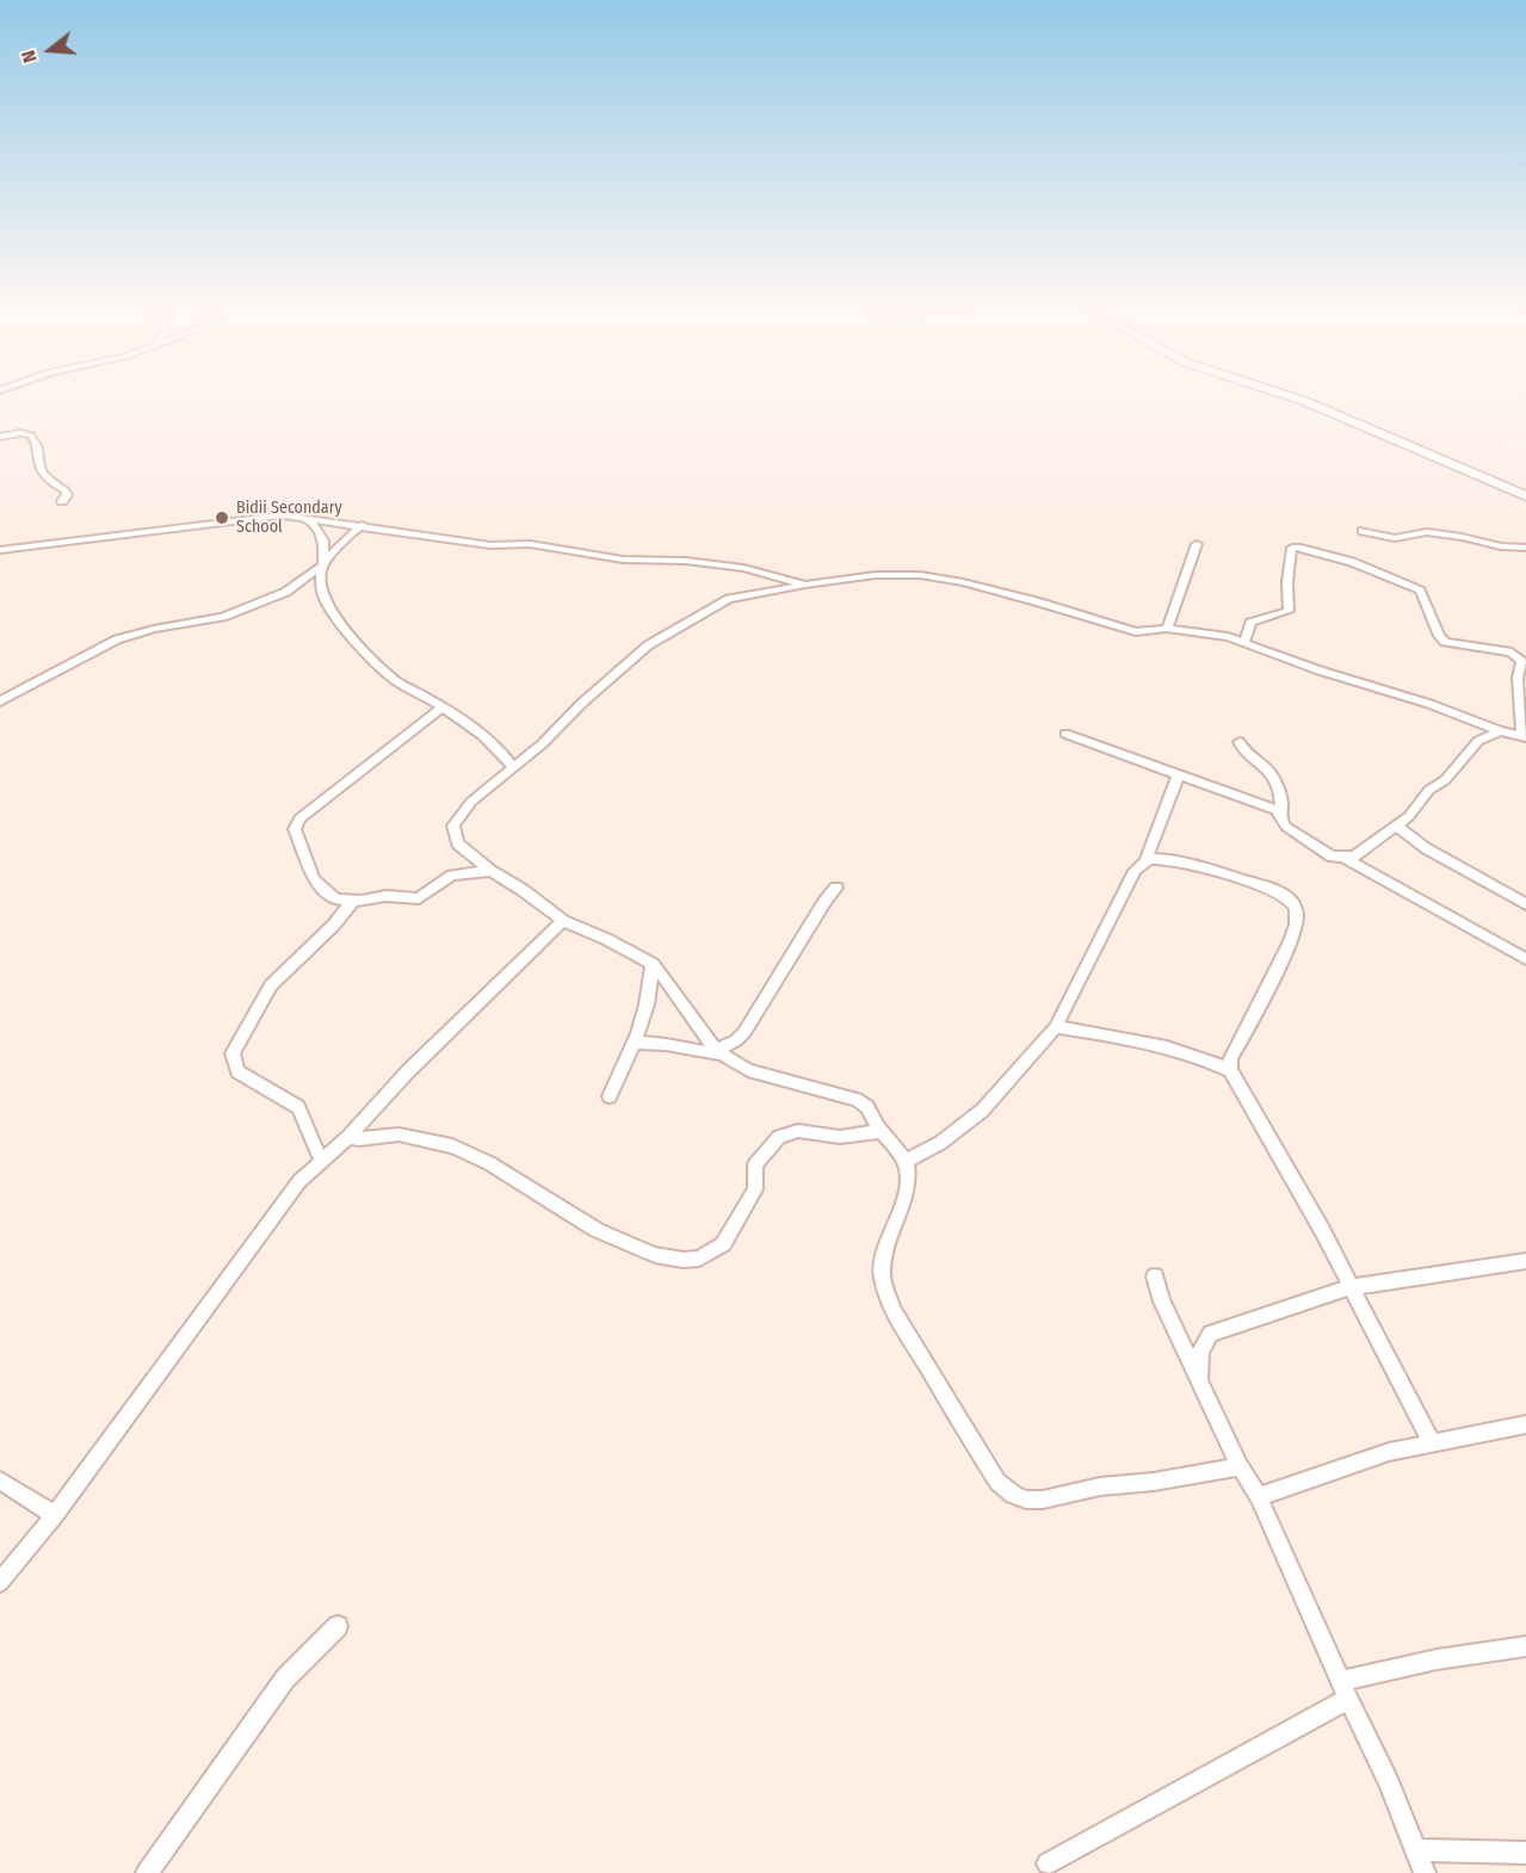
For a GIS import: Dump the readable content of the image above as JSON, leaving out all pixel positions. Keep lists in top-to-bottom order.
{
  "places": ["Bidii Secondary School"],
  "north": "left"
}
